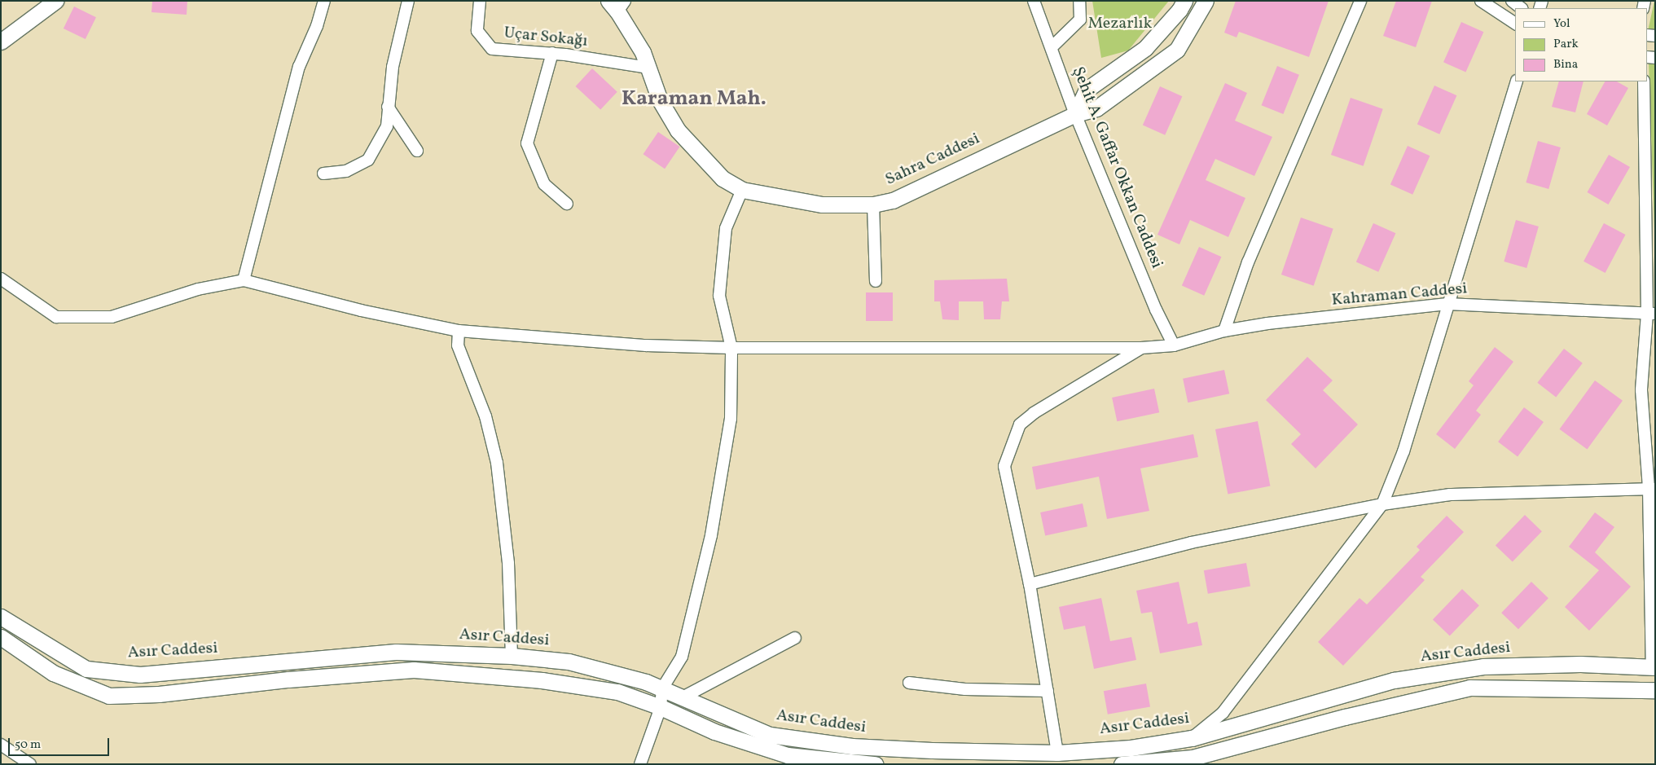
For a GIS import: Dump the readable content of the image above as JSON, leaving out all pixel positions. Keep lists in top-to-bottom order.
{
  "streets": {
    "street": [
      "Uçar Sokağı",
      "Sahra Caddesi",
      "Şehit A. Gaffar Okkan Caddesi",
      "Kahraman Caddesi",
      "Asır Caddesi"
    ]
  },
  "crossings": [
    ["Uçar Sokağı", "Sahra Caddesi"],
    ["Sahra Caddesi", "Şehit A. Gaffar Okkan Caddesi"],
    ["Şehit A. Gaffar Okkan Caddesi", "Kahraman Caddesi"]
  ],
  "districts": ["Karaman Mah."],
  "parks": ["Mezarlık"],
  "legend": ["Yol", "Park", "Bina"],
  "scale_bar": "50 m"
}
